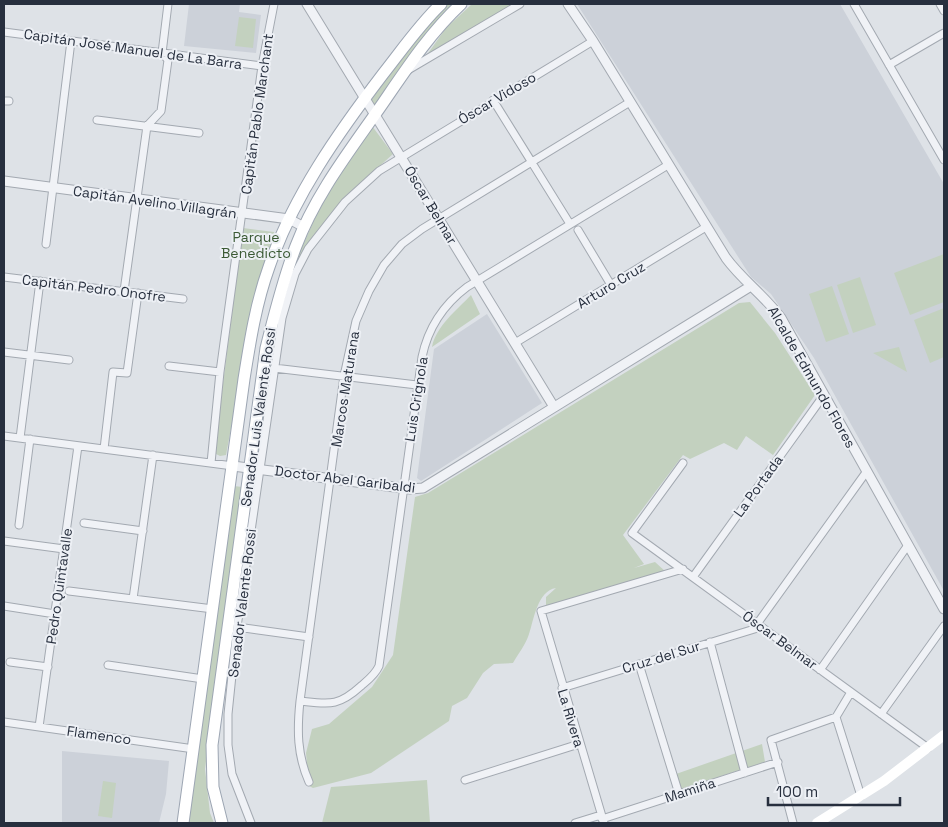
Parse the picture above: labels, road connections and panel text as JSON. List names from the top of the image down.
{
  "streets": {
    "main road": ["Senador Luis Valente Rossi"],
    "street": [
      "Capitán José Manuel de La Barra",
      "Óscar Vidoso",
      "Capitán Pablo Marchant",
      "Capitán Avelino Villagrán",
      "Óscar Belmar",
      "Arturo Cruz",
      "Capitán Pedro Onofre",
      "Alcalde Edmundo Flores",
      "Marcos Maturana",
      "Luis Crignola",
      "Doctor Abel Garibaldi",
      "La Portada",
      "Pedro Quintavalle",
      "Senador Valente Rossi",
      "Cruz del Sur",
      "La Rivera",
      "Flamenco",
      "Mamiña"
    ]
  },
  "crossings": [
    ["Capitán José Manuel de La Barra", "Capitán Pablo Marchant"],
    ["Óscar Vidoso", "Óscar Belmar"],
    ["Óscar Vidoso", "Alcalde Edmundo Flores"],
    ["Óscar Vidoso", "Senador Valente Rossi"],
    ["Capitán Pablo Marchant", "Capitán Avelino Villagrán"],
    ["Capitán Pablo Marchant", "Doctor Abel Garibaldi"],
    ["Capitán Avelino Villagrán", "Senador Luis Valente Rossi"],
    ["Óscar Belmar", "Arturo Cruz"],
    ["Óscar Belmar", "Marcos Maturana"],
    ["Óscar Belmar", "Luis Crignola"],
    ["Óscar Belmar", "Senador Luis Valente Rossi"],
    ["Óscar Belmar", "Doctor Abel Garibaldi"],
    ["Óscar Belmar", "La Portada"],
    ["Óscar Belmar", "Senador Valente Rossi"],
    ["Óscar Belmar", "Cruz del Sur"],
    ["Óscar Belmar", "La Rivera"],
    ["Arturo Cruz", "Alcalde Edmundo Flores"],
    ["Alcalde Edmundo Flores", "Marcos Maturana"],
    ["Alcalde Edmundo Flores", "Luis Crignola"],
    ["Alcalde Edmundo Flores", "Doctor Abel Garibaldi"],
    ["Alcalde Edmundo Flores", "La Portada"],
    ["Marcos Maturana", "Luis Crignola"],
    ["Marcos Maturana", "Doctor Abel Garibaldi"],
    ["Luis Crignola", "Doctor Abel Garibaldi"],
    ["Senador Luis Valente Rossi", "Doctor Abel Garibaldi"],
    ["Senador Luis Valente Rossi", "Senador Valente Rossi"],
    ["Senador Luis Valente Rossi", "Flamenco"],
    ["Doctor Abel Garibaldi", "Pedro Quintavalle"],
    ["Doctor Abel Garibaldi", "Senador Valente Rossi"],
    ["Pedro Quintavalle", "Flamenco"],
    ["Cruz del Sur", "La Rivera"],
    ["La Rivera", "Mamiña"]
  ],
  "parks": ["Parque Benedicto"],
  "scale_bar": "100 m"
}
